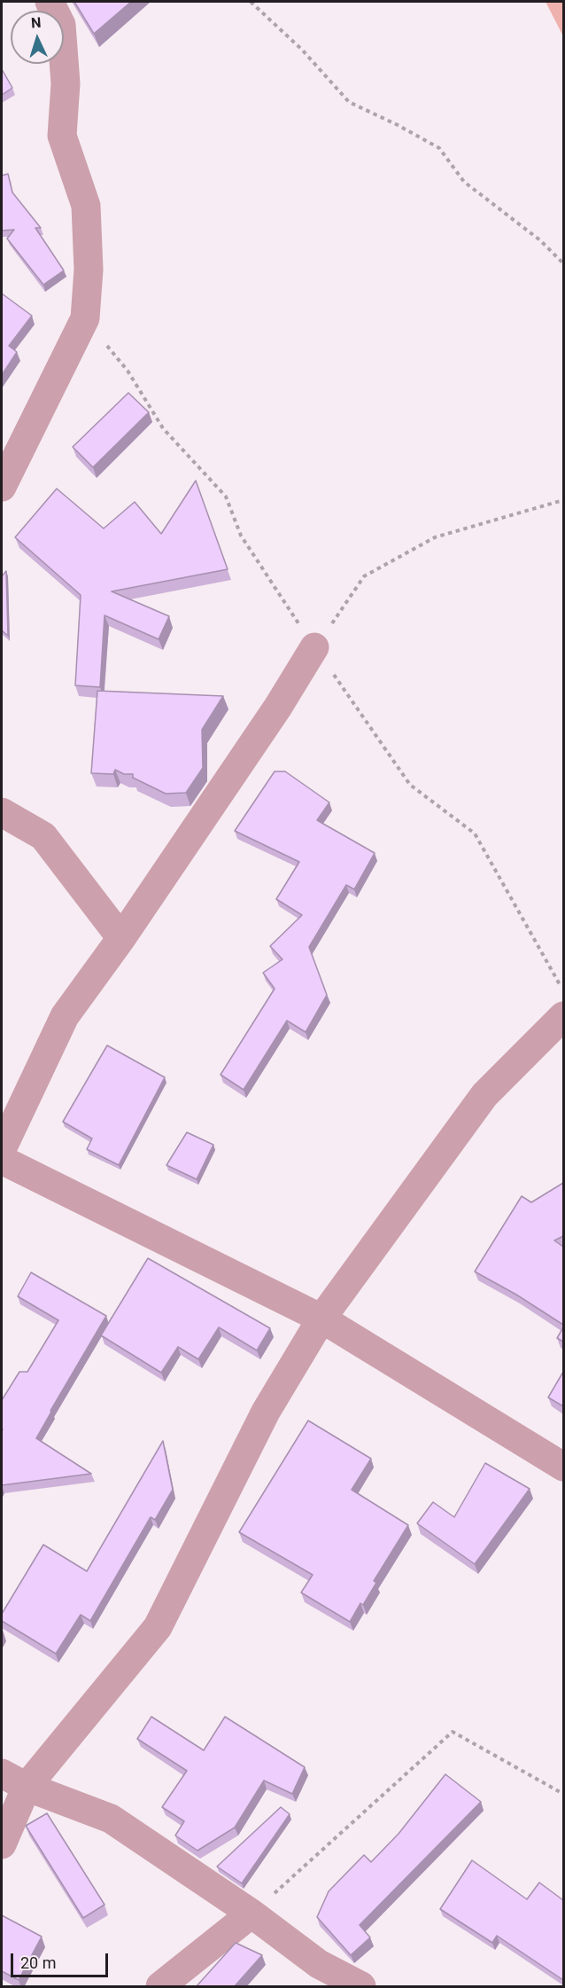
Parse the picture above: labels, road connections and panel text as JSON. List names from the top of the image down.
{
  "scale_bar": "20 m",
  "north": "top"
}
